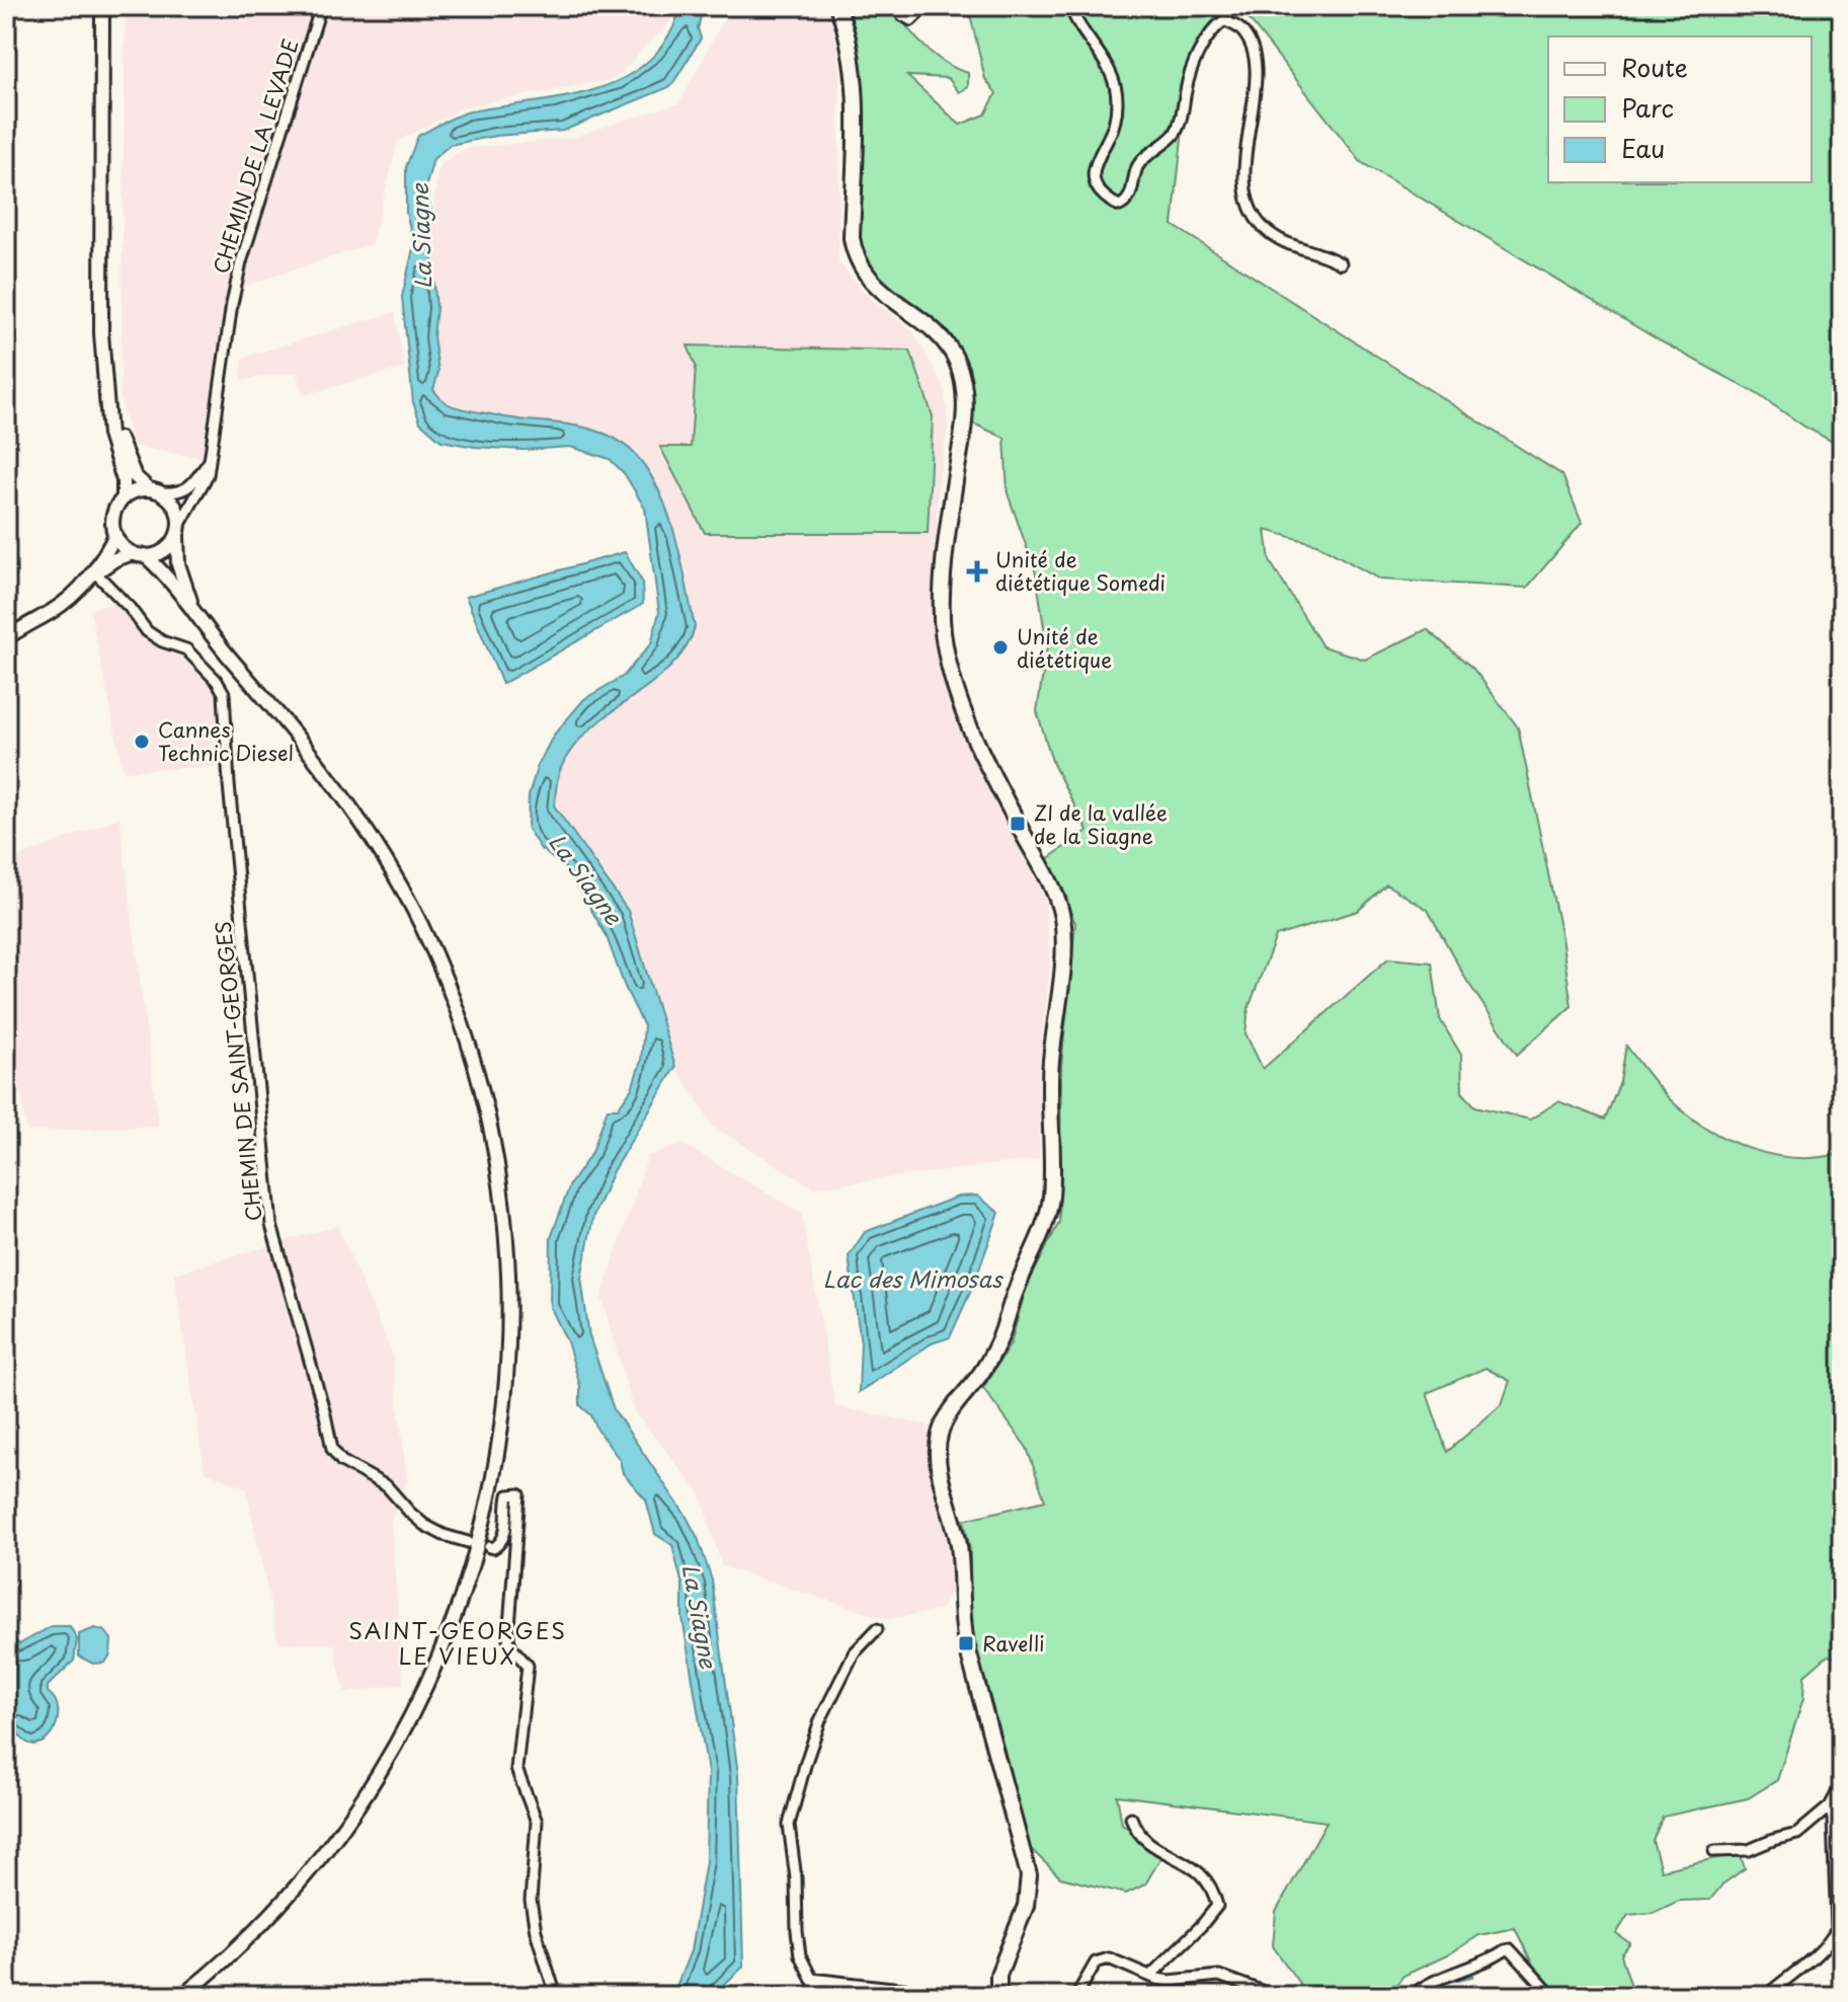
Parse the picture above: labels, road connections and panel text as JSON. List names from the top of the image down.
{
  "streets": {
    "street": ["CHEMIN DE LA LEVADE", "CHEMIN DE SAINT-GEORGES"]
  },
  "districts": ["SAINT-GEORGES LE VIEUX"],
  "water": ["La Siagne", "Lac des Mimosas"],
  "places": {
    "health": ["Unité de diététique Somedi"],
    "other": ["Unité de diététique", "Cannes Technic Diesel"],
    "transit": ["ZI de la vallée de la Siagne", "Ravelli"]
  },
  "legend": ["Route", "Parc", "Eau"]
}
